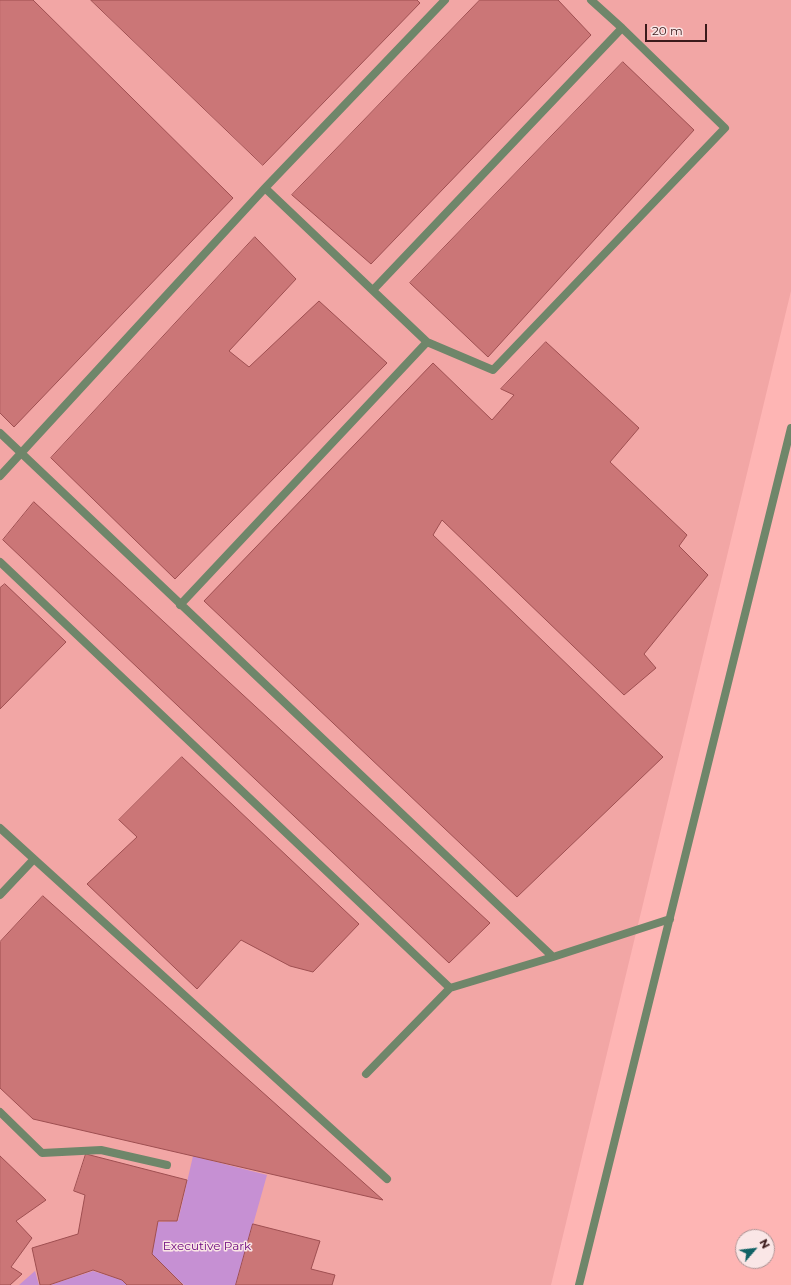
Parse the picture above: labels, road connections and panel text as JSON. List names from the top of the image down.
{
  "parks": ["Executive Park"],
  "scale_bar": "20 m",
  "north": "top right"
}
